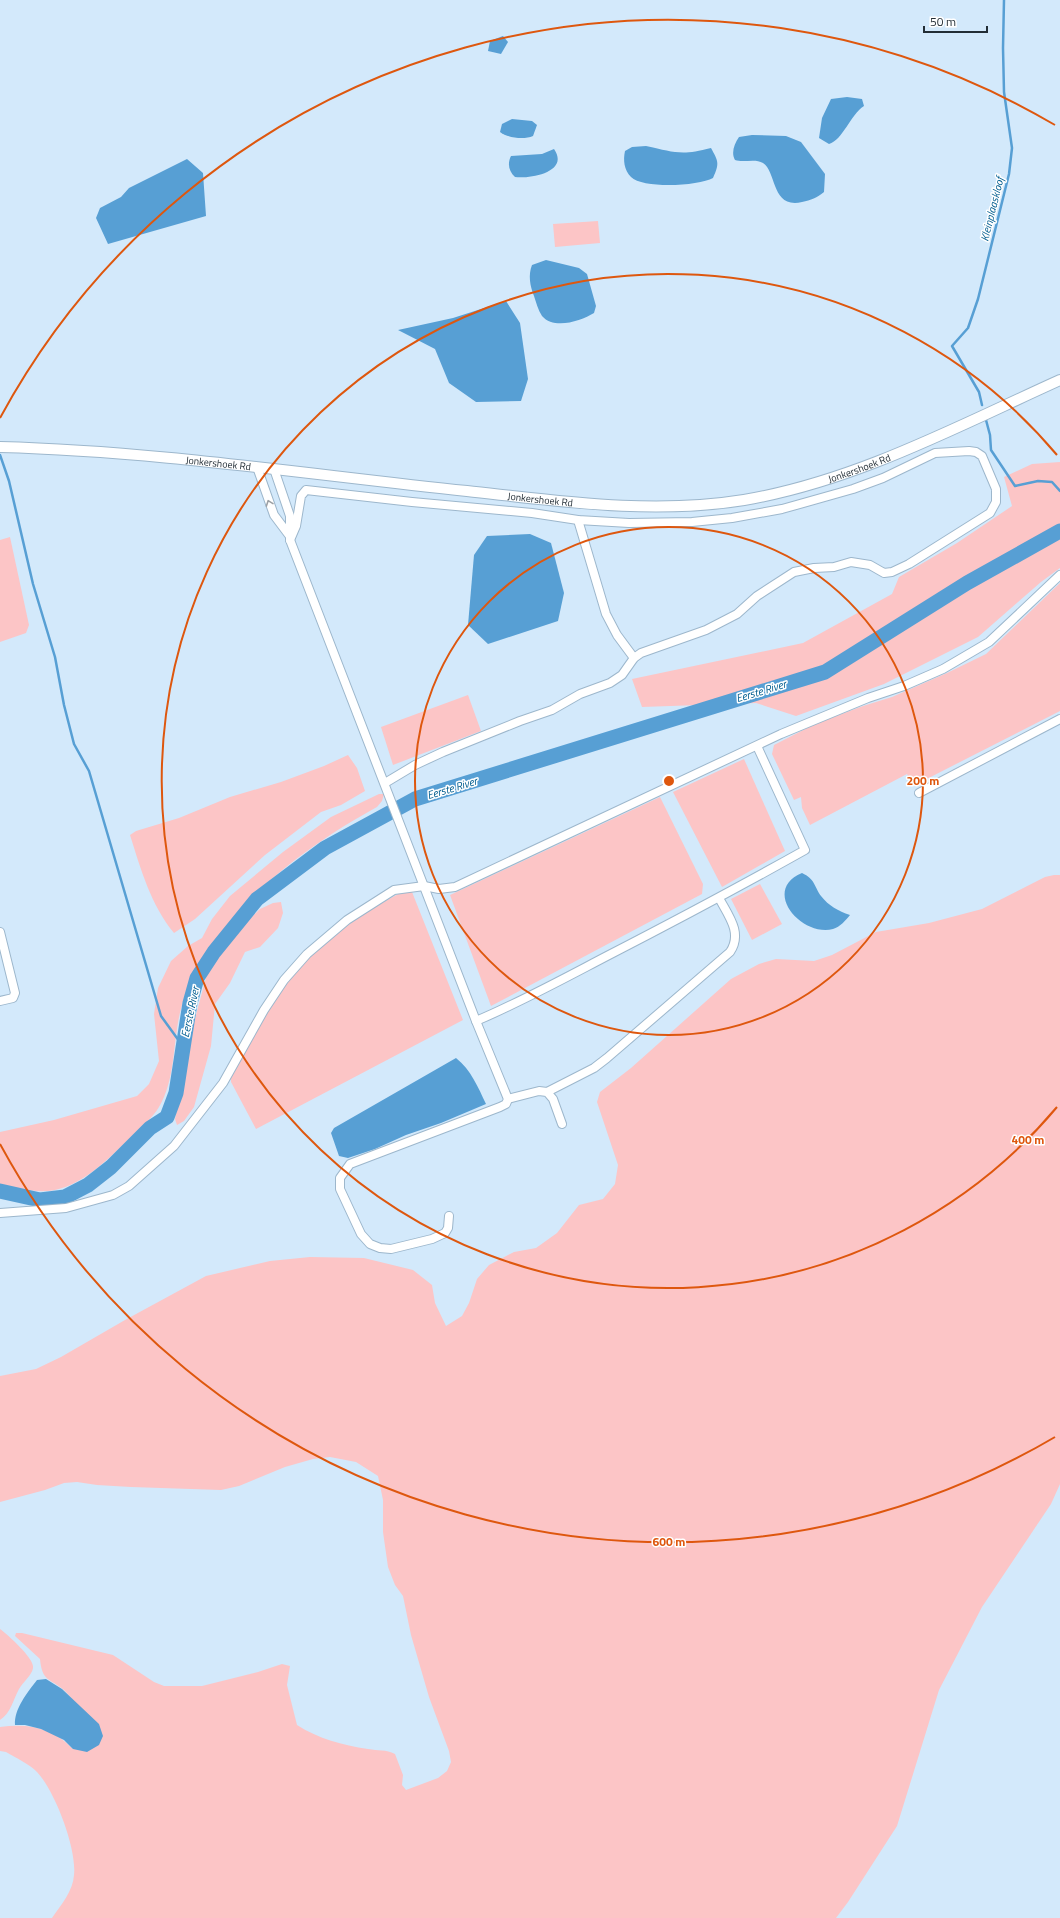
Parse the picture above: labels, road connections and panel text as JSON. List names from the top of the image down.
{
  "streets": {
    "street": ["Jonkershoek Rd"]
  },
  "water": ["Kleinplaaskloof", "Eerste River"],
  "scale_bar": "50 m",
  "rings": ["200 m", "400 m", "600 m"]
}
